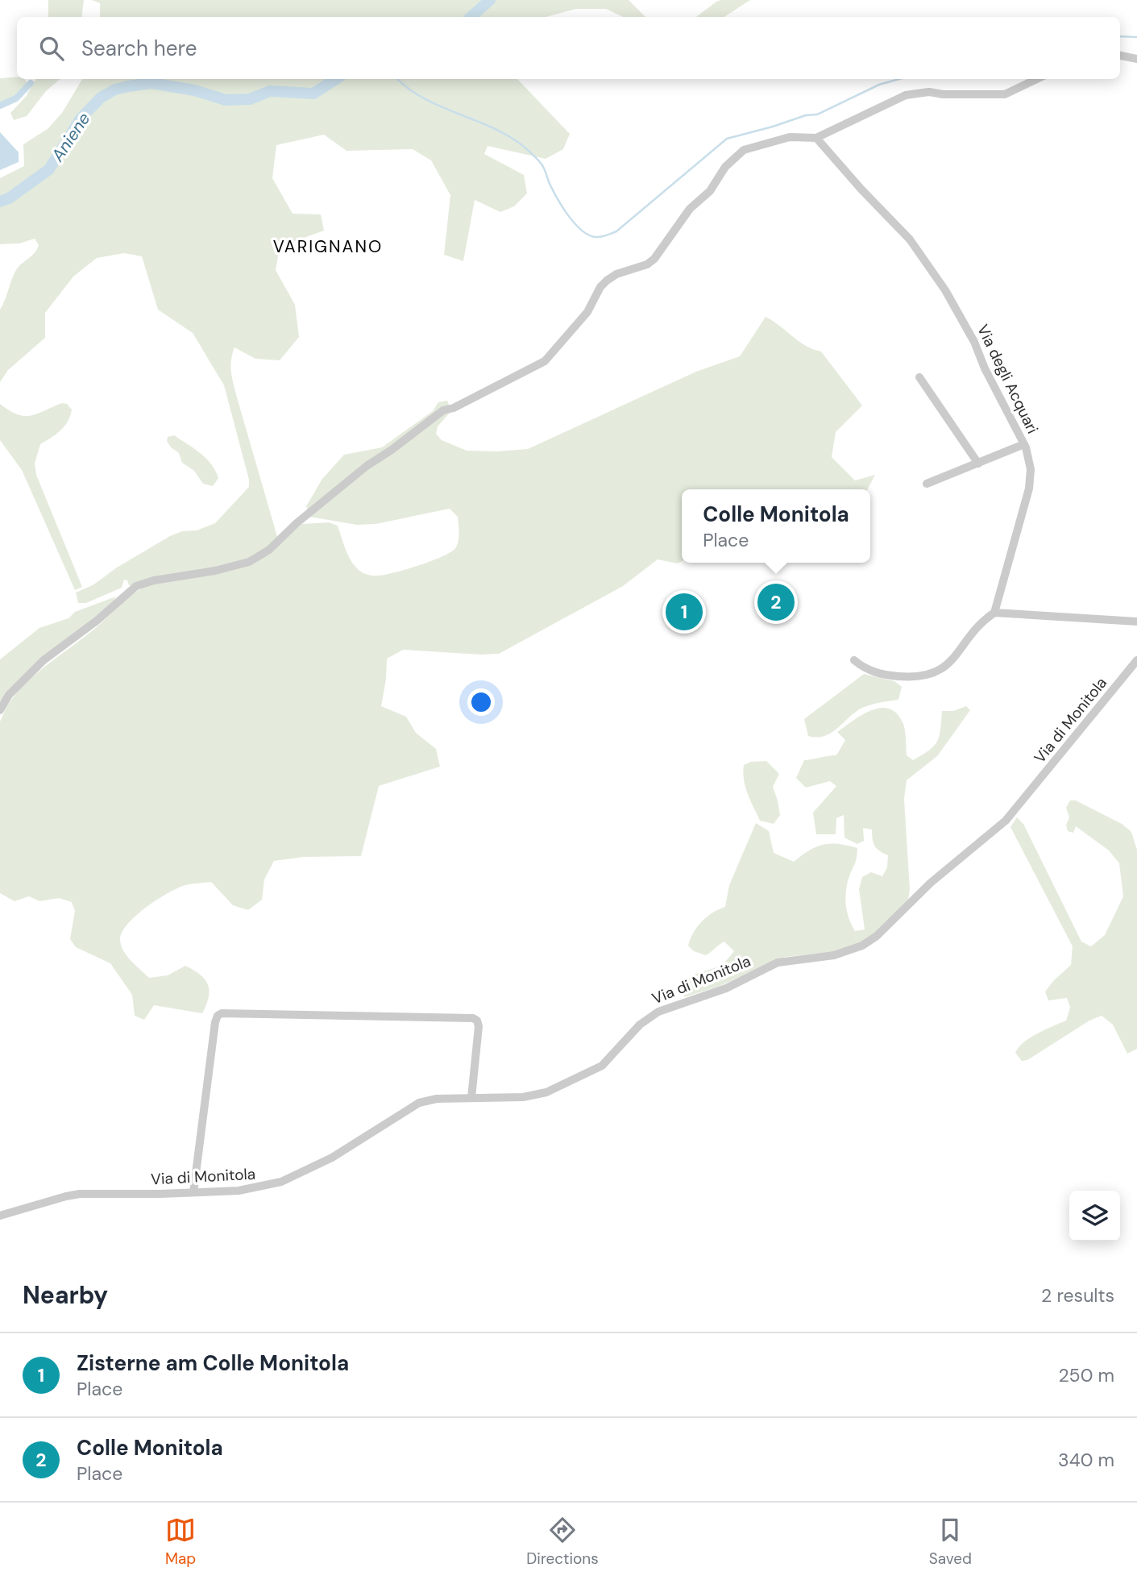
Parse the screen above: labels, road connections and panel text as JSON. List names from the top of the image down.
{
  "streets": {
    "street": ["Via degli Acquari", "Via di Monitola"]
  },
  "districts": ["VARIGNANO"],
  "water": ["Aniene"],
  "page": {
    "search": "Search here",
    "popup": ["Colle Monitola", "Place"],
    "pins": ["2", "1"],
    "heading": ["Nearby", "2 results"],
    "list": [
      {
        "mark": "1",
        "name": "Zisterne am Colle Monitola",
        "note": "Place",
        "value": "250 m"
      },
      {
        "mark": "2",
        "name": "Colle Monitola",
        "note": "Place",
        "value": "340 m"
      }
    ],
    "nav": ["Map", "Directions", "Saved"]
  }
}
